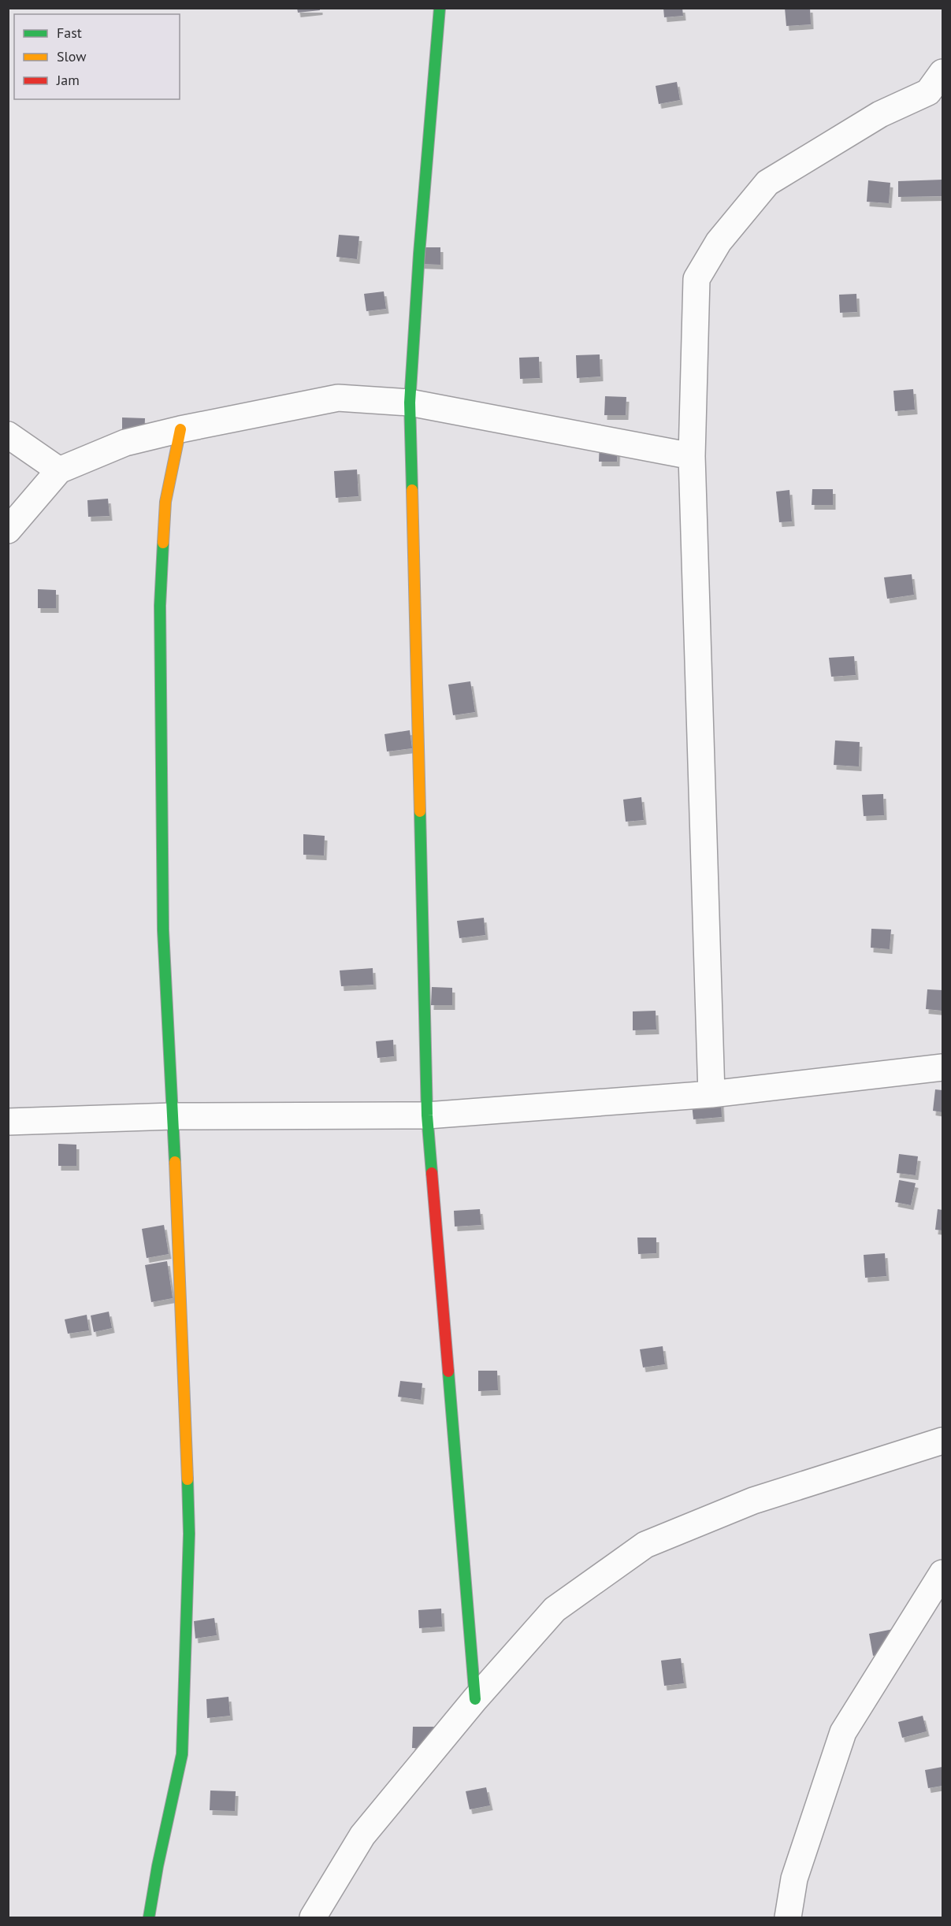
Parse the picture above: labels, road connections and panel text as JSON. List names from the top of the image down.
{
  "legend": ["Fast", "Slow", "Jam"]
}
